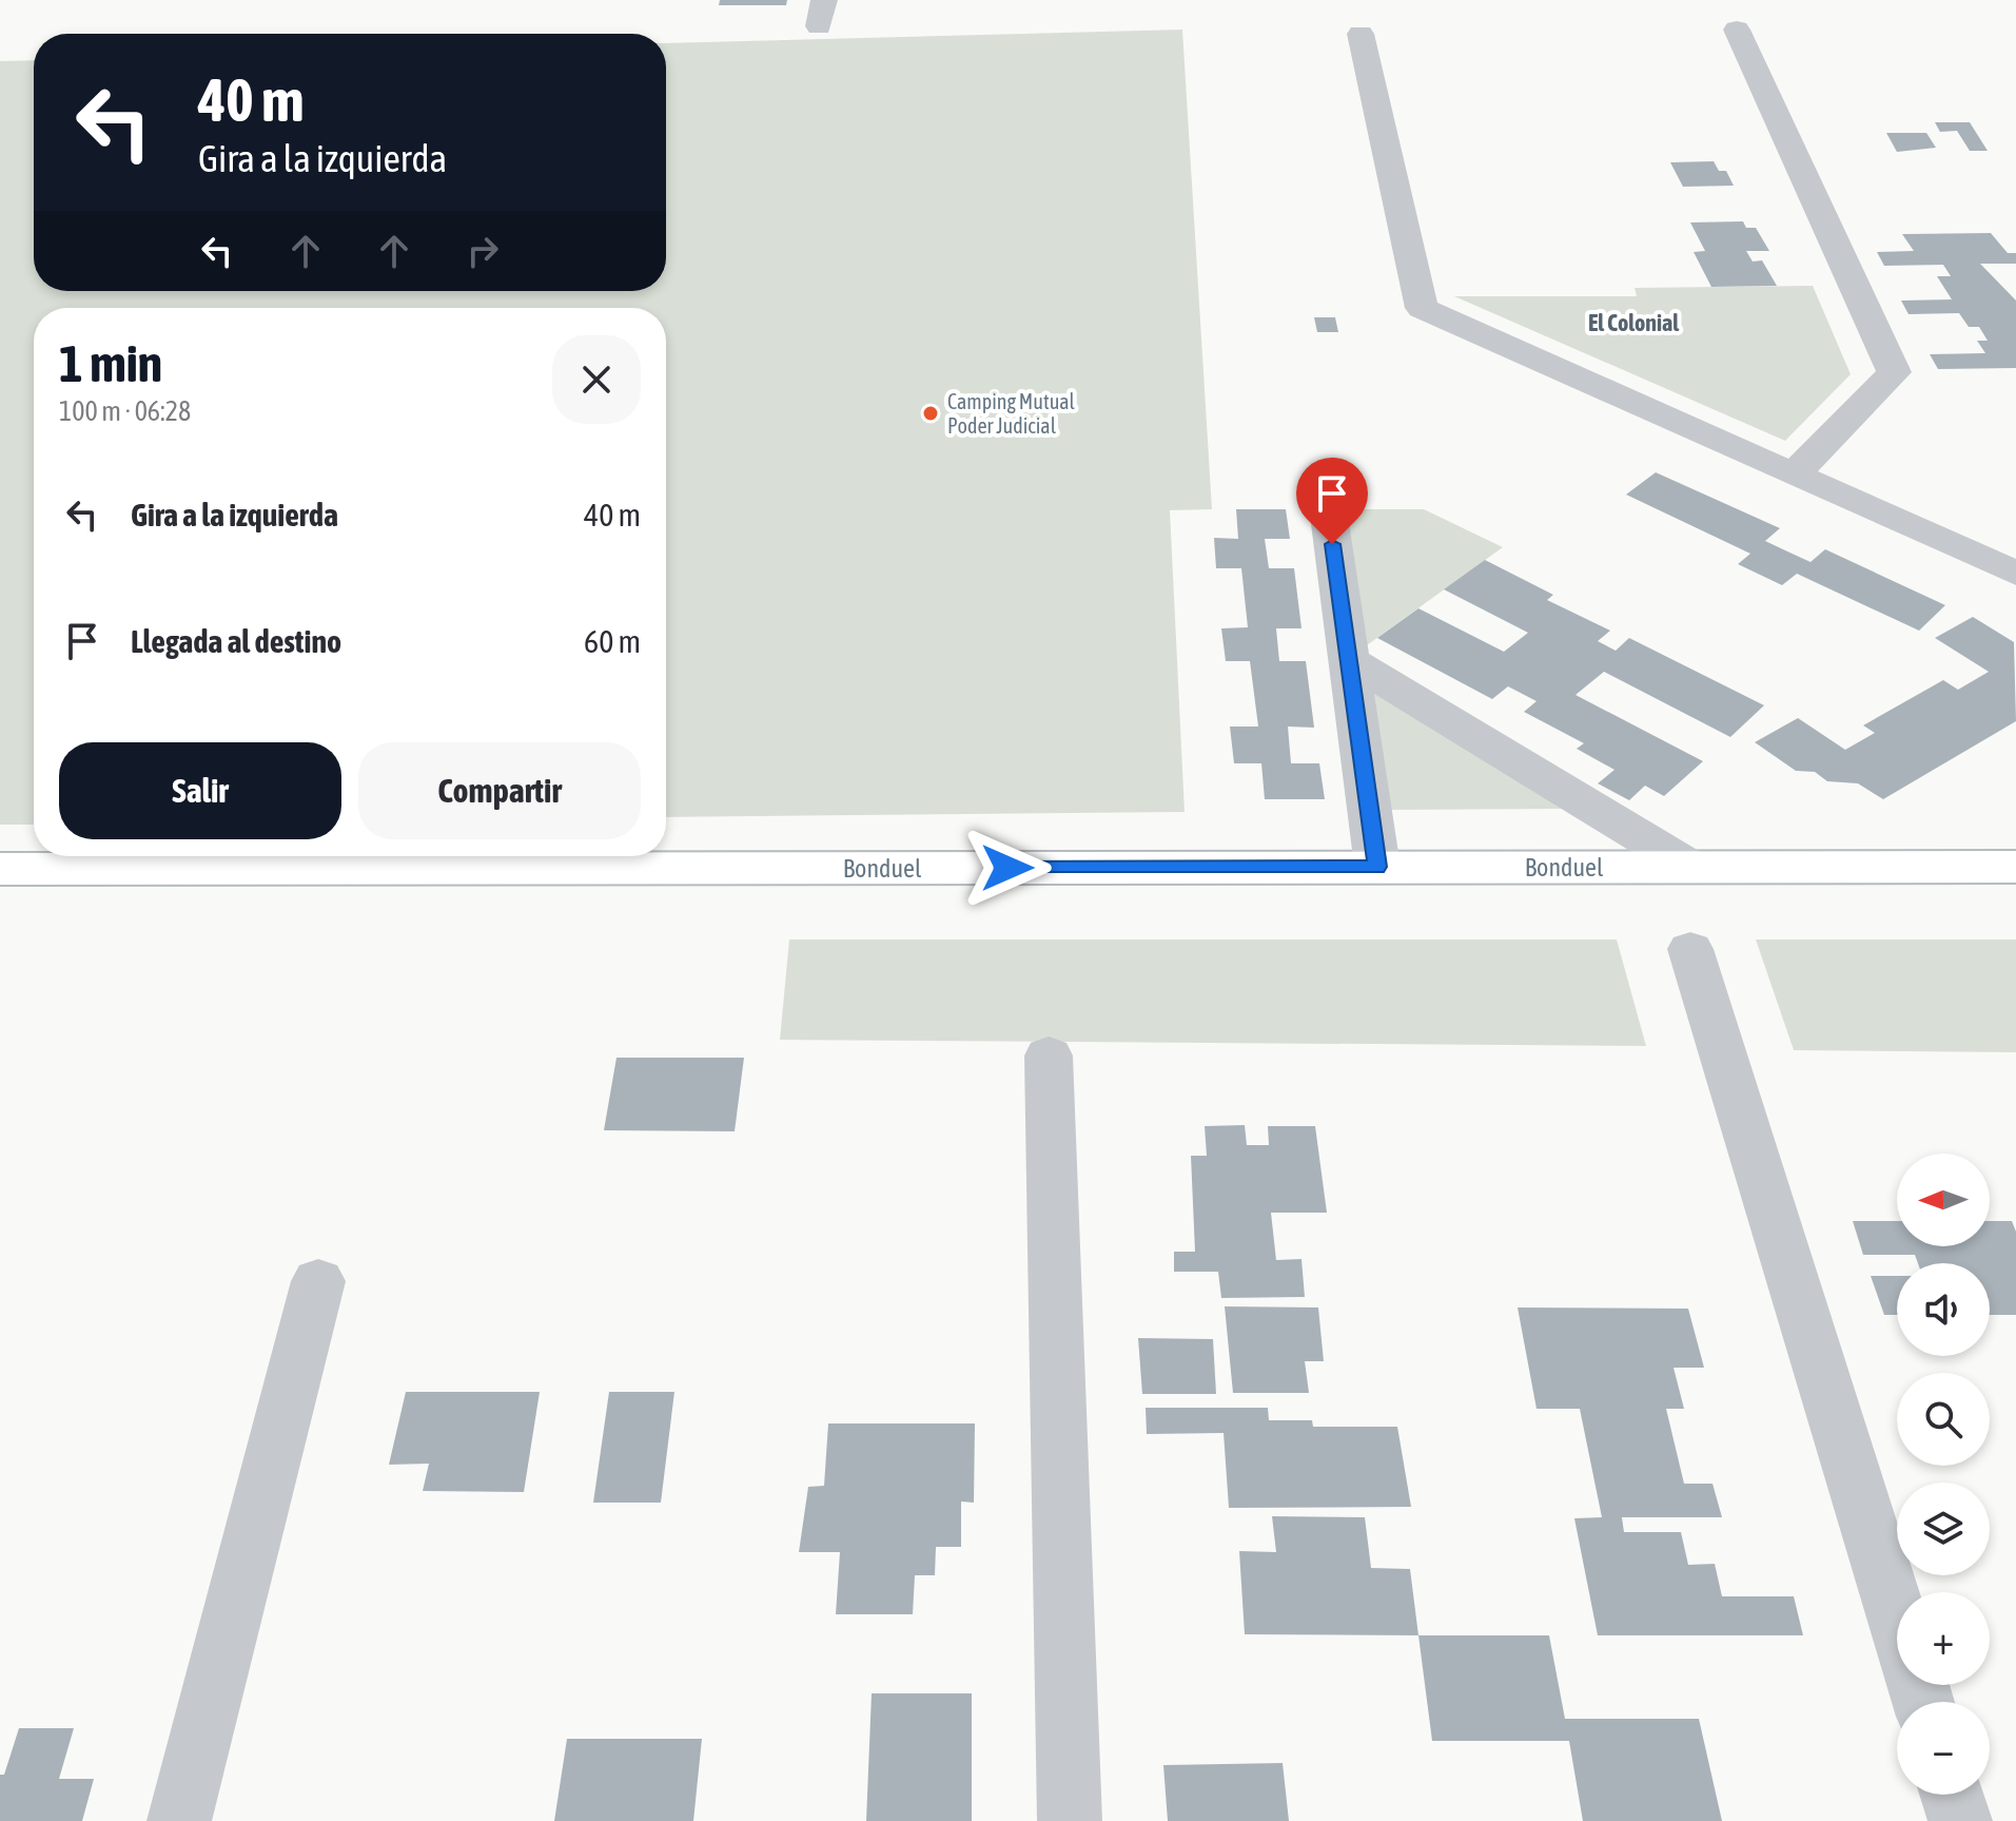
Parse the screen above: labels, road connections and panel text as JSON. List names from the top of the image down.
{
  "streets": {
    "main road": ["Bonduel"]
  },
  "districts": ["El Colonial"],
  "places": ["Camping Mutual Poder Judicial"],
  "north": "left",
  "page": {
    "turn": ["40 m", "Gira a la izquierda"],
    "heading": ["1 min", "100 m · 06:28"],
    "list": [
      {
        "name": "Gira a la izquierda",
        "value": "40 m"
      },
      {
        "name": "Llegada al destino",
        "value": "60 m"
      }
    ],
    "buttons": ["Salir", "Compartir"],
    "map_buttons": ["+", "−"]
  }
}
